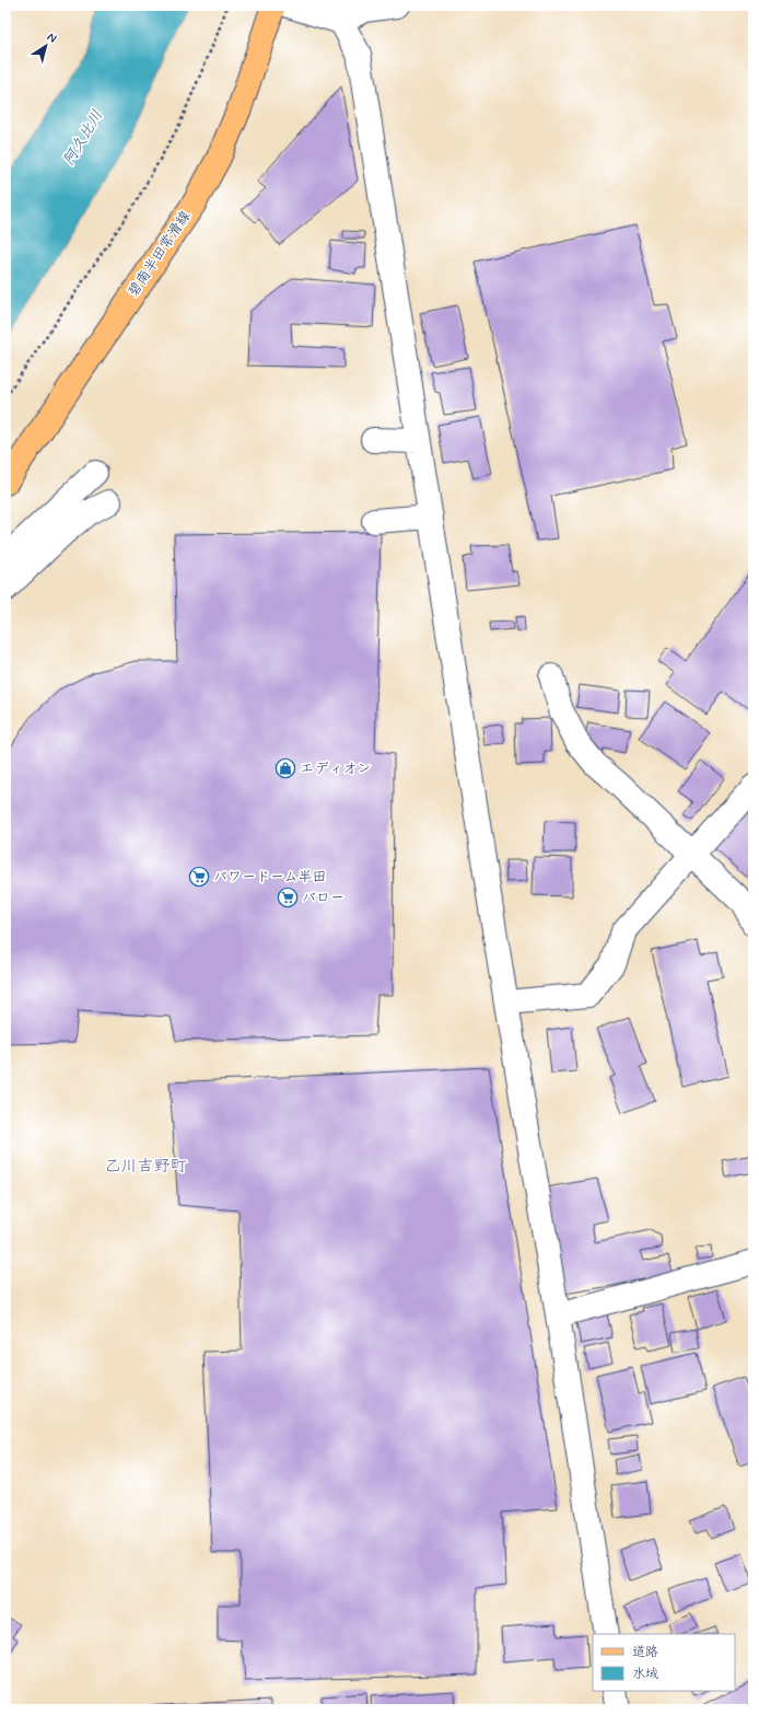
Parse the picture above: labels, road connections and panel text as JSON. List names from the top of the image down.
{
  "streets": {
    "main road": ["碧南半田常滑線"]
  },
  "districts": ["乙川吉野町"],
  "water": ["阿久比川"],
  "places": {
    "shop": ["エディオン"],
    "supermarket": ["パワードーム半田", "バロー"]
  },
  "legend": ["道路", "水域"],
  "north": "top right"
}
